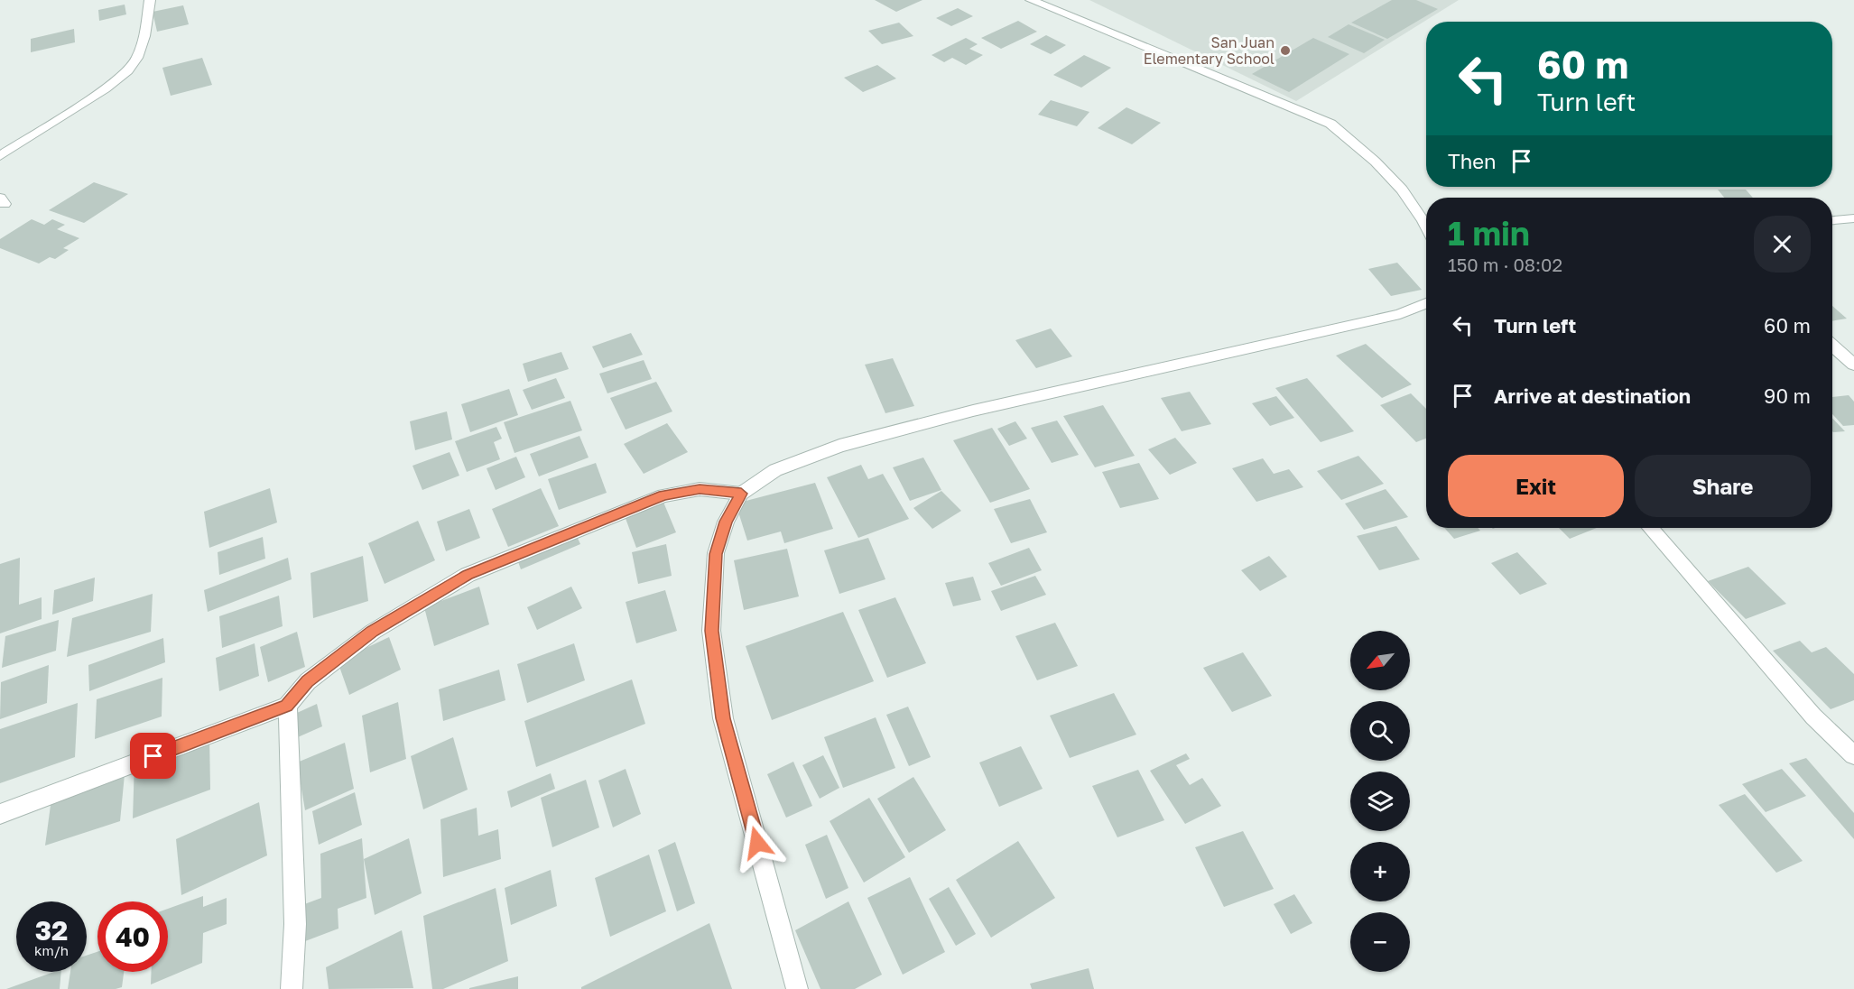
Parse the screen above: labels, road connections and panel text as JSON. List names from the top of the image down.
{
  "places": ["San Juan Elementary School"],
  "north": "bottom left",
  "page": {
    "turn": ["60 m", "Turn left"],
    "then": "Then",
    "heading": ["1 min", "150 m · 08:02"],
    "list": [
      {
        "name": "Turn left",
        "value": "60 m"
      },
      {
        "name": "Arrive at destination",
        "value": "90 m"
      }
    ],
    "buttons": ["Exit", "Share"],
    "map_buttons": ["+", "−"],
    "speed": "32 km/h",
    "limit": "40"
  }
}
